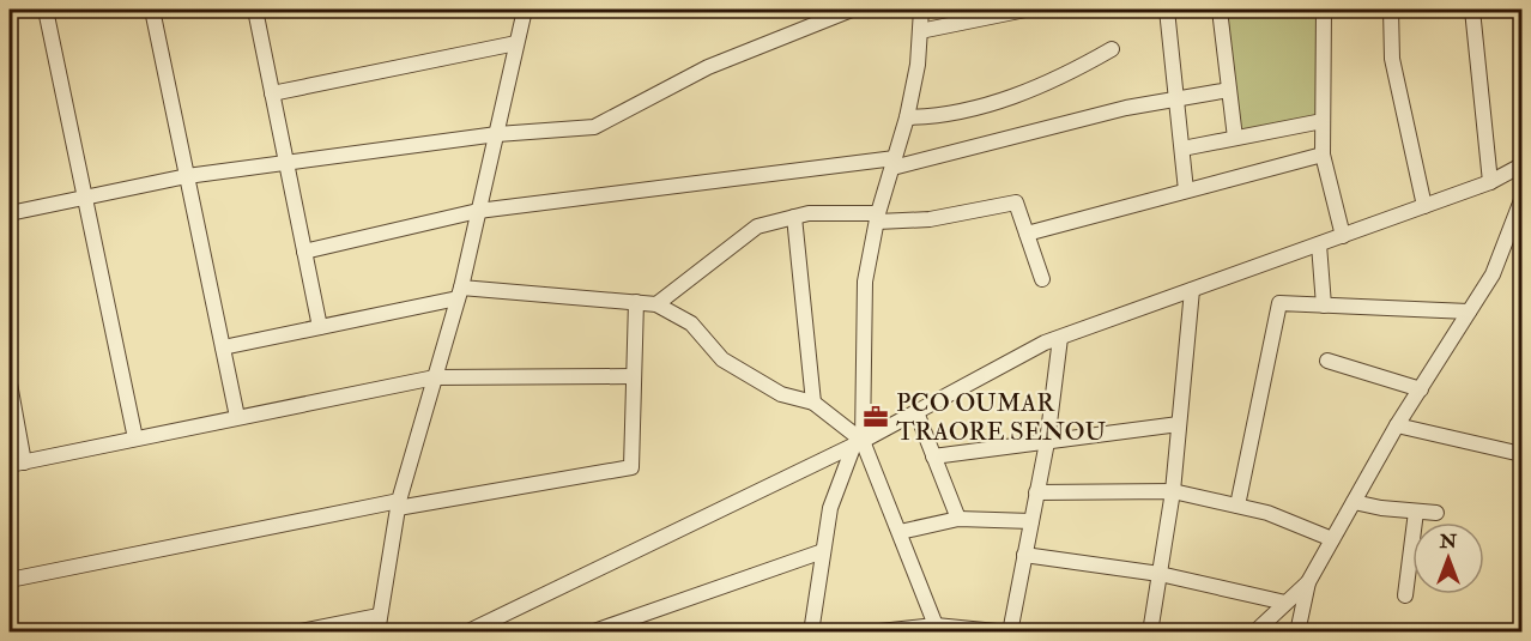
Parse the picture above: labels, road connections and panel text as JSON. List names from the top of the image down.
{
  "places": {
    "office": ["PCO OUMAR TRAORE SENOU"]
  },
  "north": "top"
}
